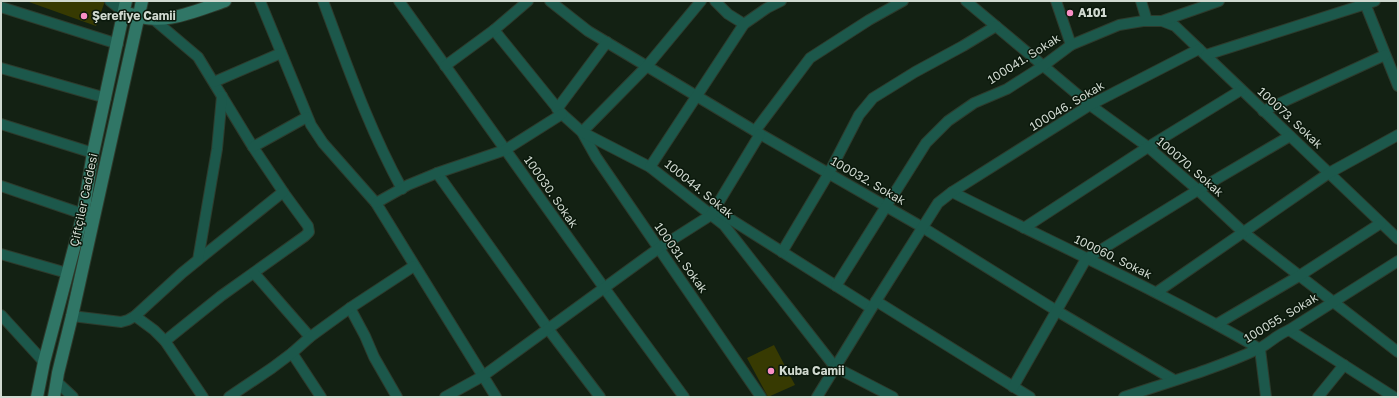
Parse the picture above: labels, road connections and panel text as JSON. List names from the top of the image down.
{
  "streets": {
    "street": [
      "100041. Sokak",
      "100046. Sokak",
      "100073. Sokak",
      "100070. Sokak",
      "100032. Sokak",
      "100044. Sokak",
      "100030. Sokak",
      "Çiftçiler Caddesi",
      "100060. Sokak",
      "100031. Sokak",
      "100055. Sokak"
    ]
  },
  "crossings": [
    ["100041. Sokak", "100073. Sokak"],
    ["100041. Sokak", "100070. Sokak"],
    ["100041. Sokak", "100032. Sokak"],
    ["100046. Sokak", "100073. Sokak"],
    ["100046. Sokak", "100070. Sokak"],
    ["100046. Sokak", "100032. Sokak"],
    ["100046. Sokak", "100044. Sokak"],
    ["100046. Sokak", "100060. Sokak"],
    ["100070. Sokak", "100055. Sokak"],
    ["100032. Sokak", "100055. Sokak"],
    ["100044. Sokak", "100031. Sokak"],
    ["100060. Sokak", "100055. Sokak"]
  ],
  "places": ["A101", "Şerefiye Camii", "Kuba Camii"]
}
